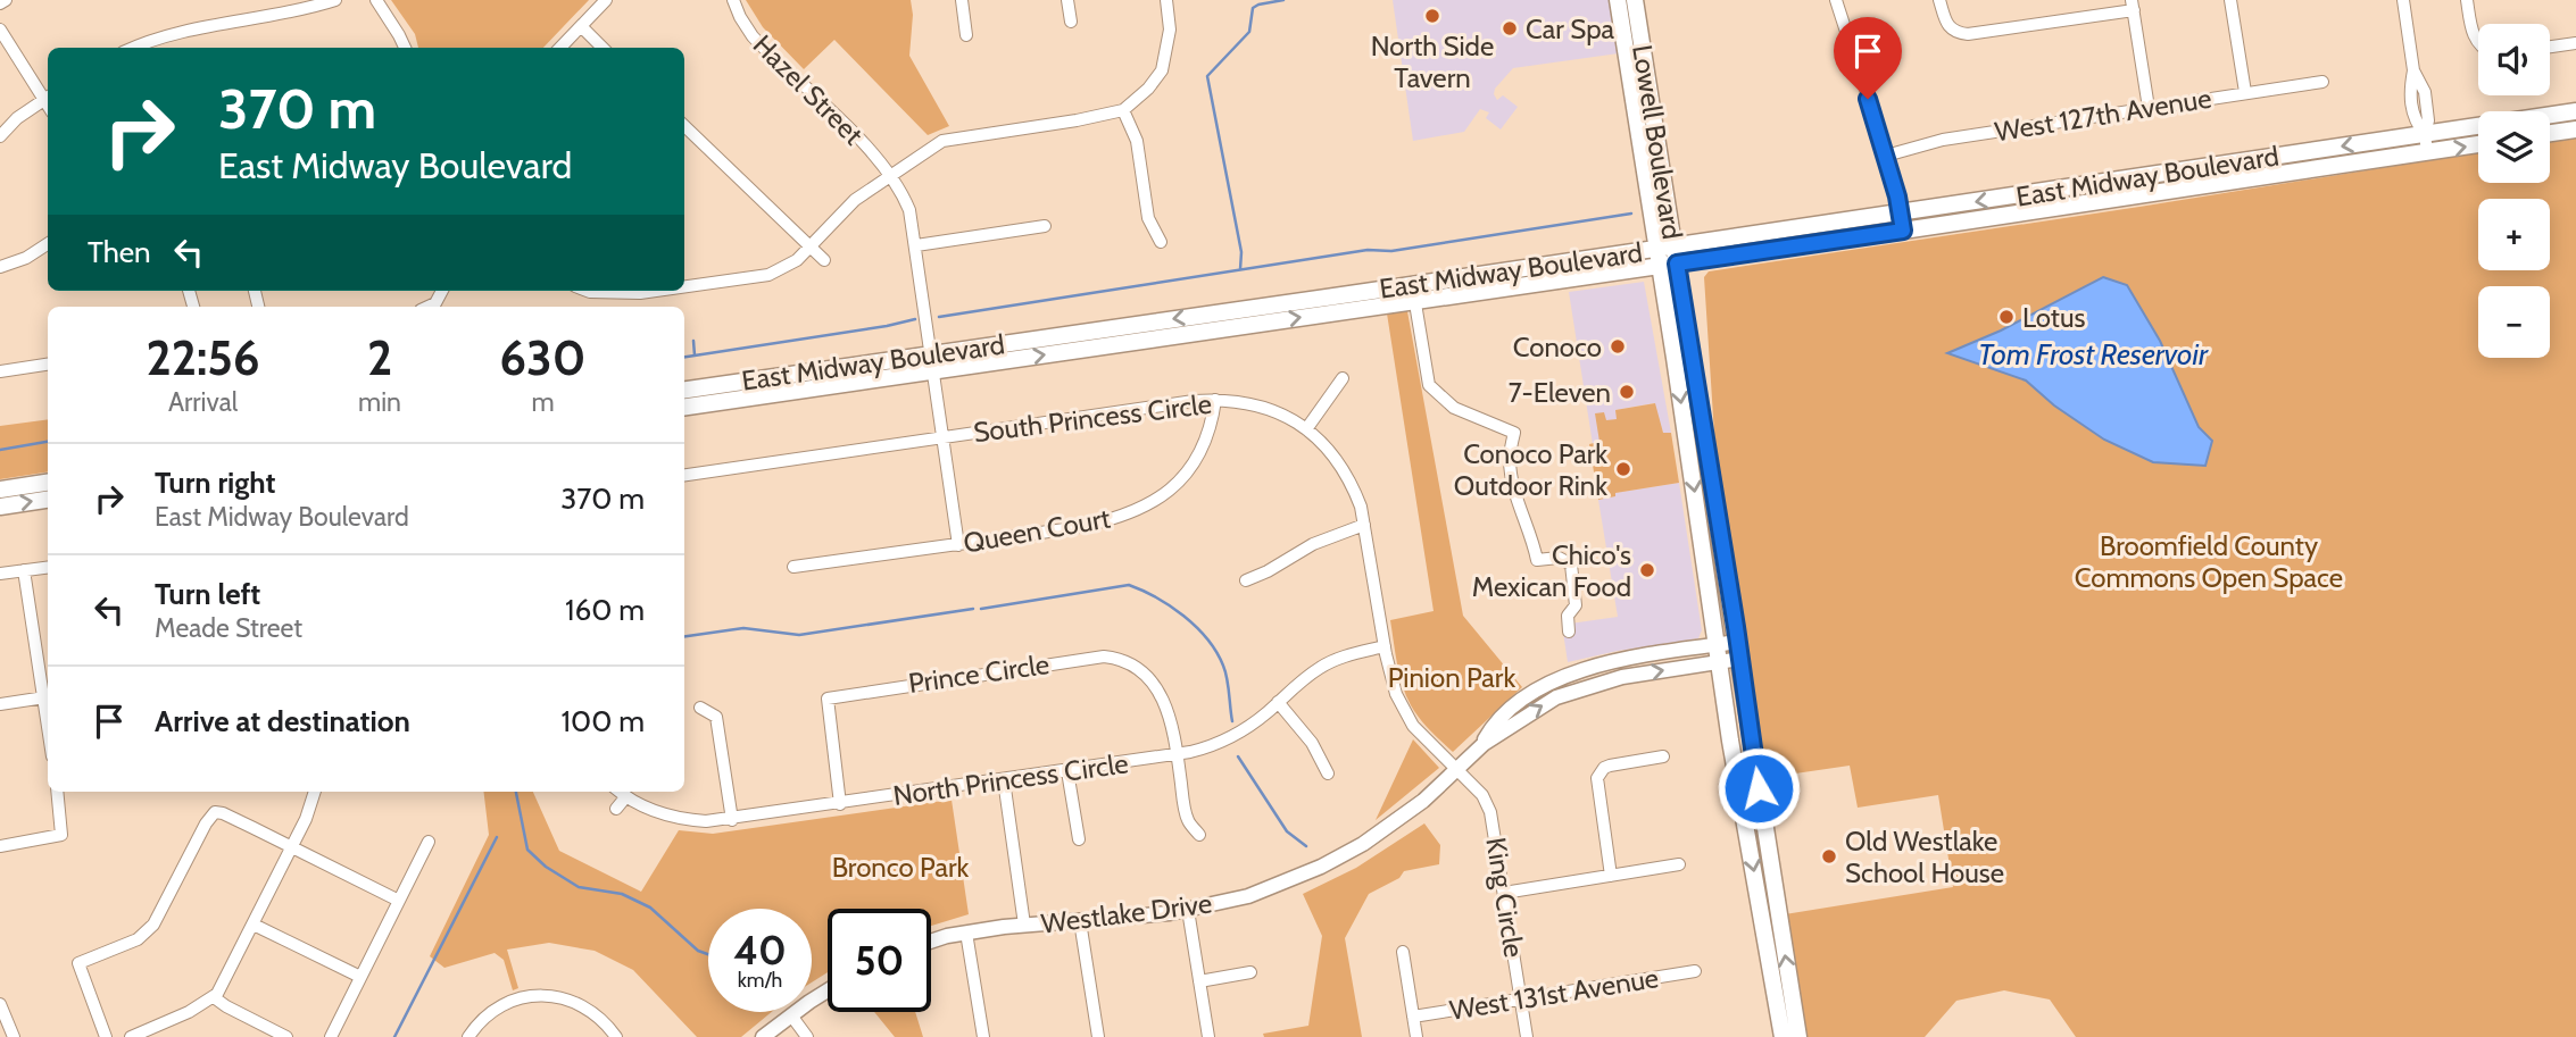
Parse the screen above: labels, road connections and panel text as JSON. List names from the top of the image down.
{
  "streets": {
    "main road": ["Lowell Boulevard", "East Midway Boulevard"],
    "street": [
      "Hazel Street",
      "West 127th Avenue",
      "South Princess Circle",
      "Queen Court",
      "Prince Circle",
      "North Princess Circle",
      "King Circle",
      "Westlake Drive",
      "West 131st Avenue"
    ]
  },
  "crossings": [
    ["Hazel Street", "East Midway Boulevard"],
    ["Hazel Street", "South Princess Circle"],
    ["Hazel Street", "Queen Court"],
    ["Lowell Boulevard", "East Midway Boulevard"],
    ["Lowell Boulevard", "Westlake Drive"],
    ["South Princess Circle", "Queen Court"],
    ["South Princess Circle", "North Princess Circle"],
    ["South Princess Circle", "King Circle"],
    ["South Princess Circle", "Westlake Drive"],
    ["Prince Circle", "North Princess Circle"],
    ["King Circle", "Westlake Drive"],
    ["King Circle", "West 131st Avenue"]
  ],
  "water": ["Tom Frost Reservoir"],
  "parks": ["Broomfield County Commons Open Space", "Pinion Park", "Bronco Park"],
  "places": [
    "North Side Tavern",
    "Car Spa",
    "Lotus",
    "Conoco",
    "7-Eleven",
    "Conoco Park Outdoor Rink",
    "Chico's Mexican Food",
    "Old Westlake School House"
  ],
  "page": {
    "map_buttons": ["+", "−"],
    "turn": ["370 m", "East Midway Boulevard"],
    "then": "Then",
    "eta": [
      "22:56",
      "Arrival",
      "2",
      "min",
      "630",
      "m"
    ],
    "list": [
      {
        "name": "Turn right",
        "note": "East Midway Boulevard",
        "value": "370 m"
      },
      {
        "name": "Turn left",
        "note": "Meade Street",
        "value": "160 m"
      },
      {
        "name": "Arrive at destination",
        "value": "100 m"
      }
    ],
    "speed": "40 km/h",
    "limit": "50"
  }
}
